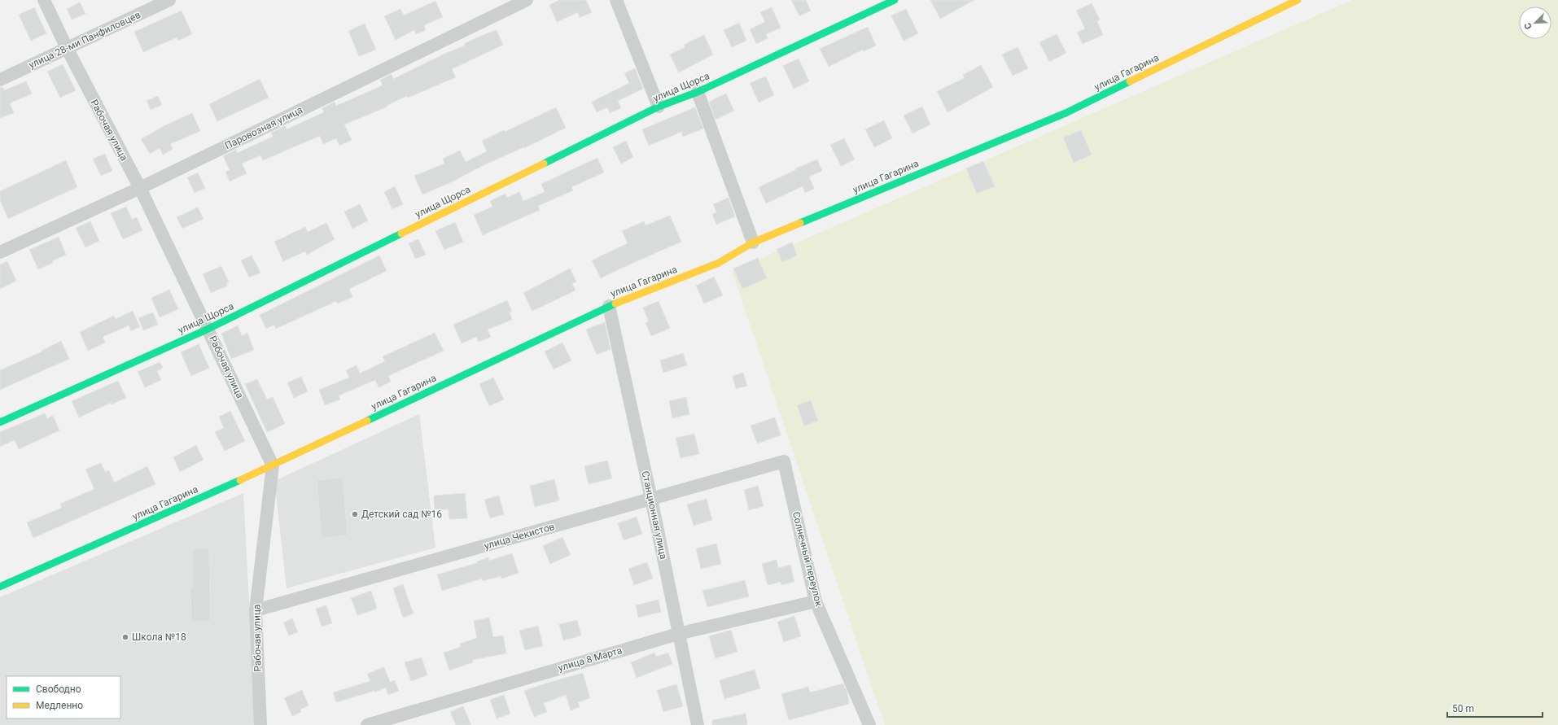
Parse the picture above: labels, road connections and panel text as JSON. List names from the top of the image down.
{
  "streets": {
    "street": [
      "улица 28-ми Панфиловцев",
      "улица Гагарина",
      "улица Щорса",
      "Паровозная улица",
      "Рабочая улица",
      "Станционная улица",
      "улица Чекистов",
      "Солнечный переулок",
      "улица 8 Марта"
    ]
  },
  "crossings": [
    ["улица 28-ми Панфиловцев", "Рабочая улица"],
    ["улица Гагарина", "Рабочая улица"],
    ["улица Гагарина", "Станционная улица"],
    ["улица Щорса", "Рабочая улица"],
    ["Паровозная улица", "Рабочая улица"],
    ["Рабочая улица", "улица Чекистов"],
    ["Станционная улица", "улица Чекистов"],
    ["Станционная улица", "улица 8 Марта"],
    ["улица Чекистов", "Солнечный переулок"],
    ["Солнечный переулок", "улица 8 Марта"]
  ],
  "places": ["Детский сад №16", "Школа №18"],
  "legend": ["Свободно", "Медленно"],
  "scale_bar": "50 m",
  "north": "bottom left"
}
